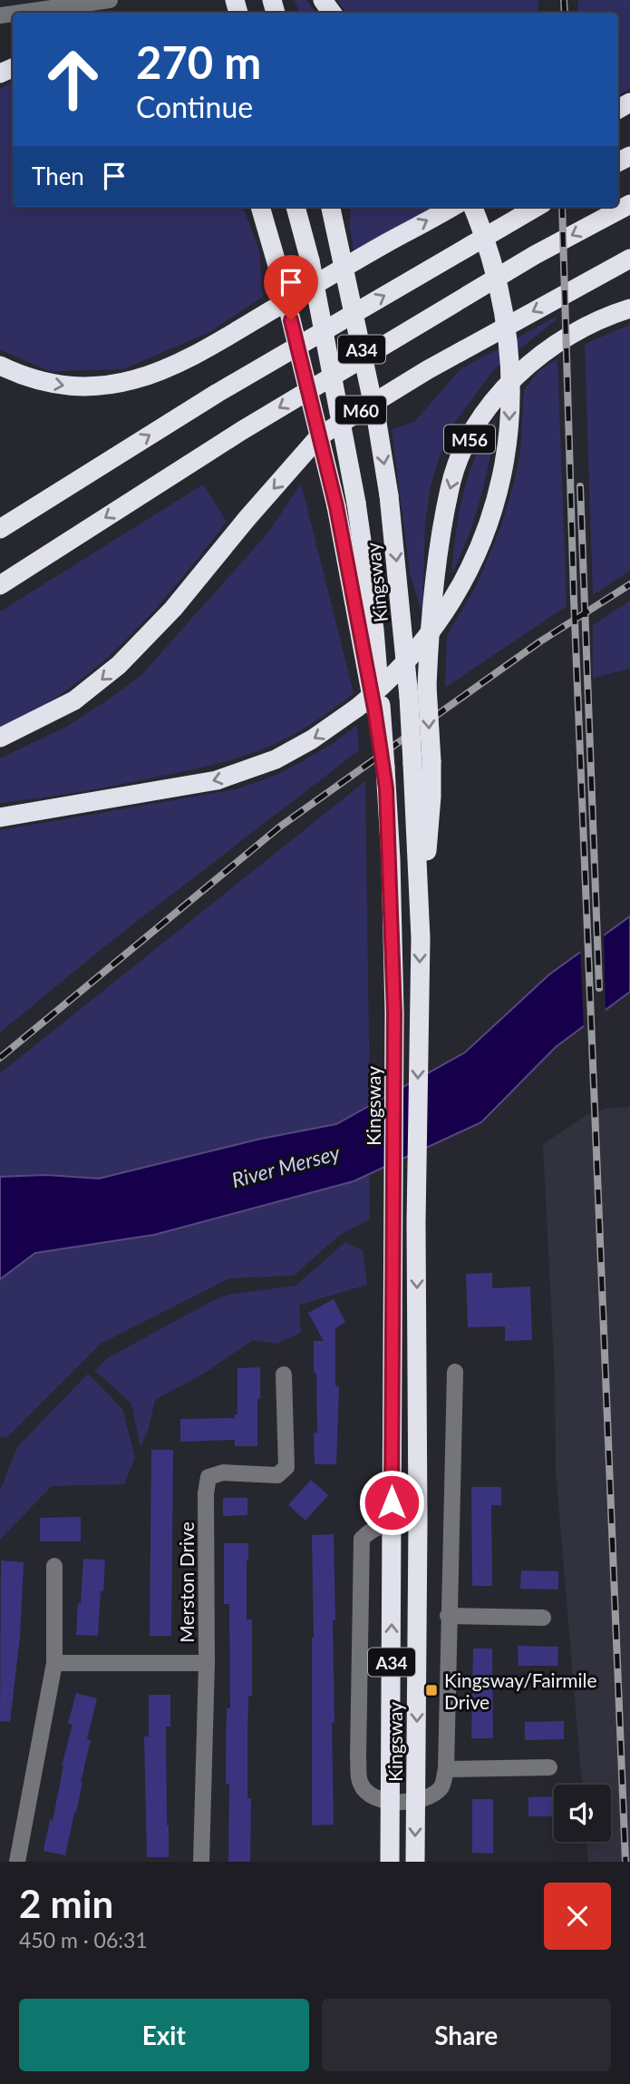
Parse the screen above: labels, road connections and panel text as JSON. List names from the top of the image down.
{
  "streets": {
    "highway": [
      "A34",
      "M60",
      "M56",
      "Kingsway"
    ],
    "street": ["Merston Drive"]
  },
  "crossings": [
    ["M56", "Kingsway"]
  ],
  "water": ["River Mersey"],
  "places": {
    "transit": ["Kingsway/Fairmile Drive"]
  },
  "page": {
    "turn": ["270 m", "Continue"],
    "then": "Then",
    "heading": ["2 min", "450 m · 06:31"],
    "buttons": ["Exit", "Share"]
  }
}
